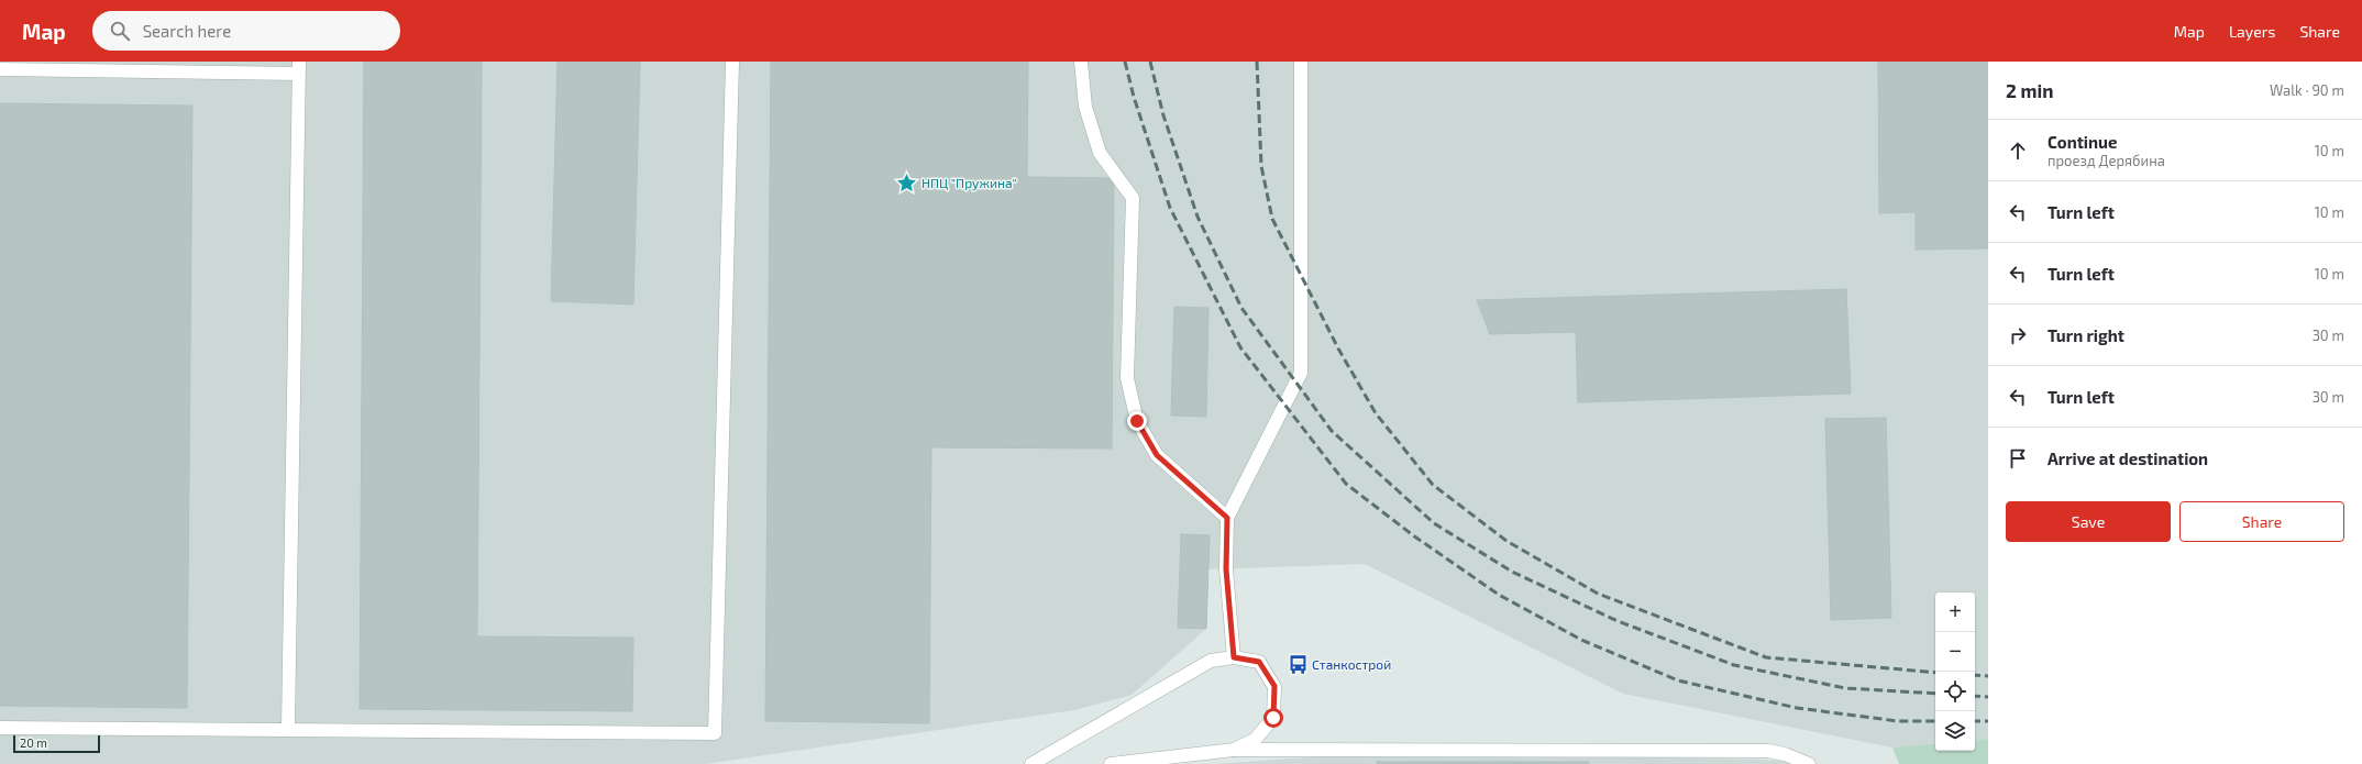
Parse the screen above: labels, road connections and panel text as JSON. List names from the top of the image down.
{
  "places": {
    "place": ["НПЦ \"Пружина\""],
    "bus stop": ["Станкострой"]
  },
  "scale_bar": "20 m",
  "page": {
    "header": "Map",
    "search": "Search here",
    "nav": ["Map", "Layers", "Share"],
    "heading": ["2 min", "Walk · 90 m"],
    "list": [
      ["Continue", "проезд Дерябина", "10 m"],
      ["Turn left", "10 m"],
      ["Turn left", "10 m"],
      ["Turn right", "30 m"],
      ["Turn left", "30 m"],
      "Arrive at destination"
    ],
    "buttons": ["Save", "Share"],
    "map_buttons": ["+", "−"],
    "scale": "20 m"
  }
}
